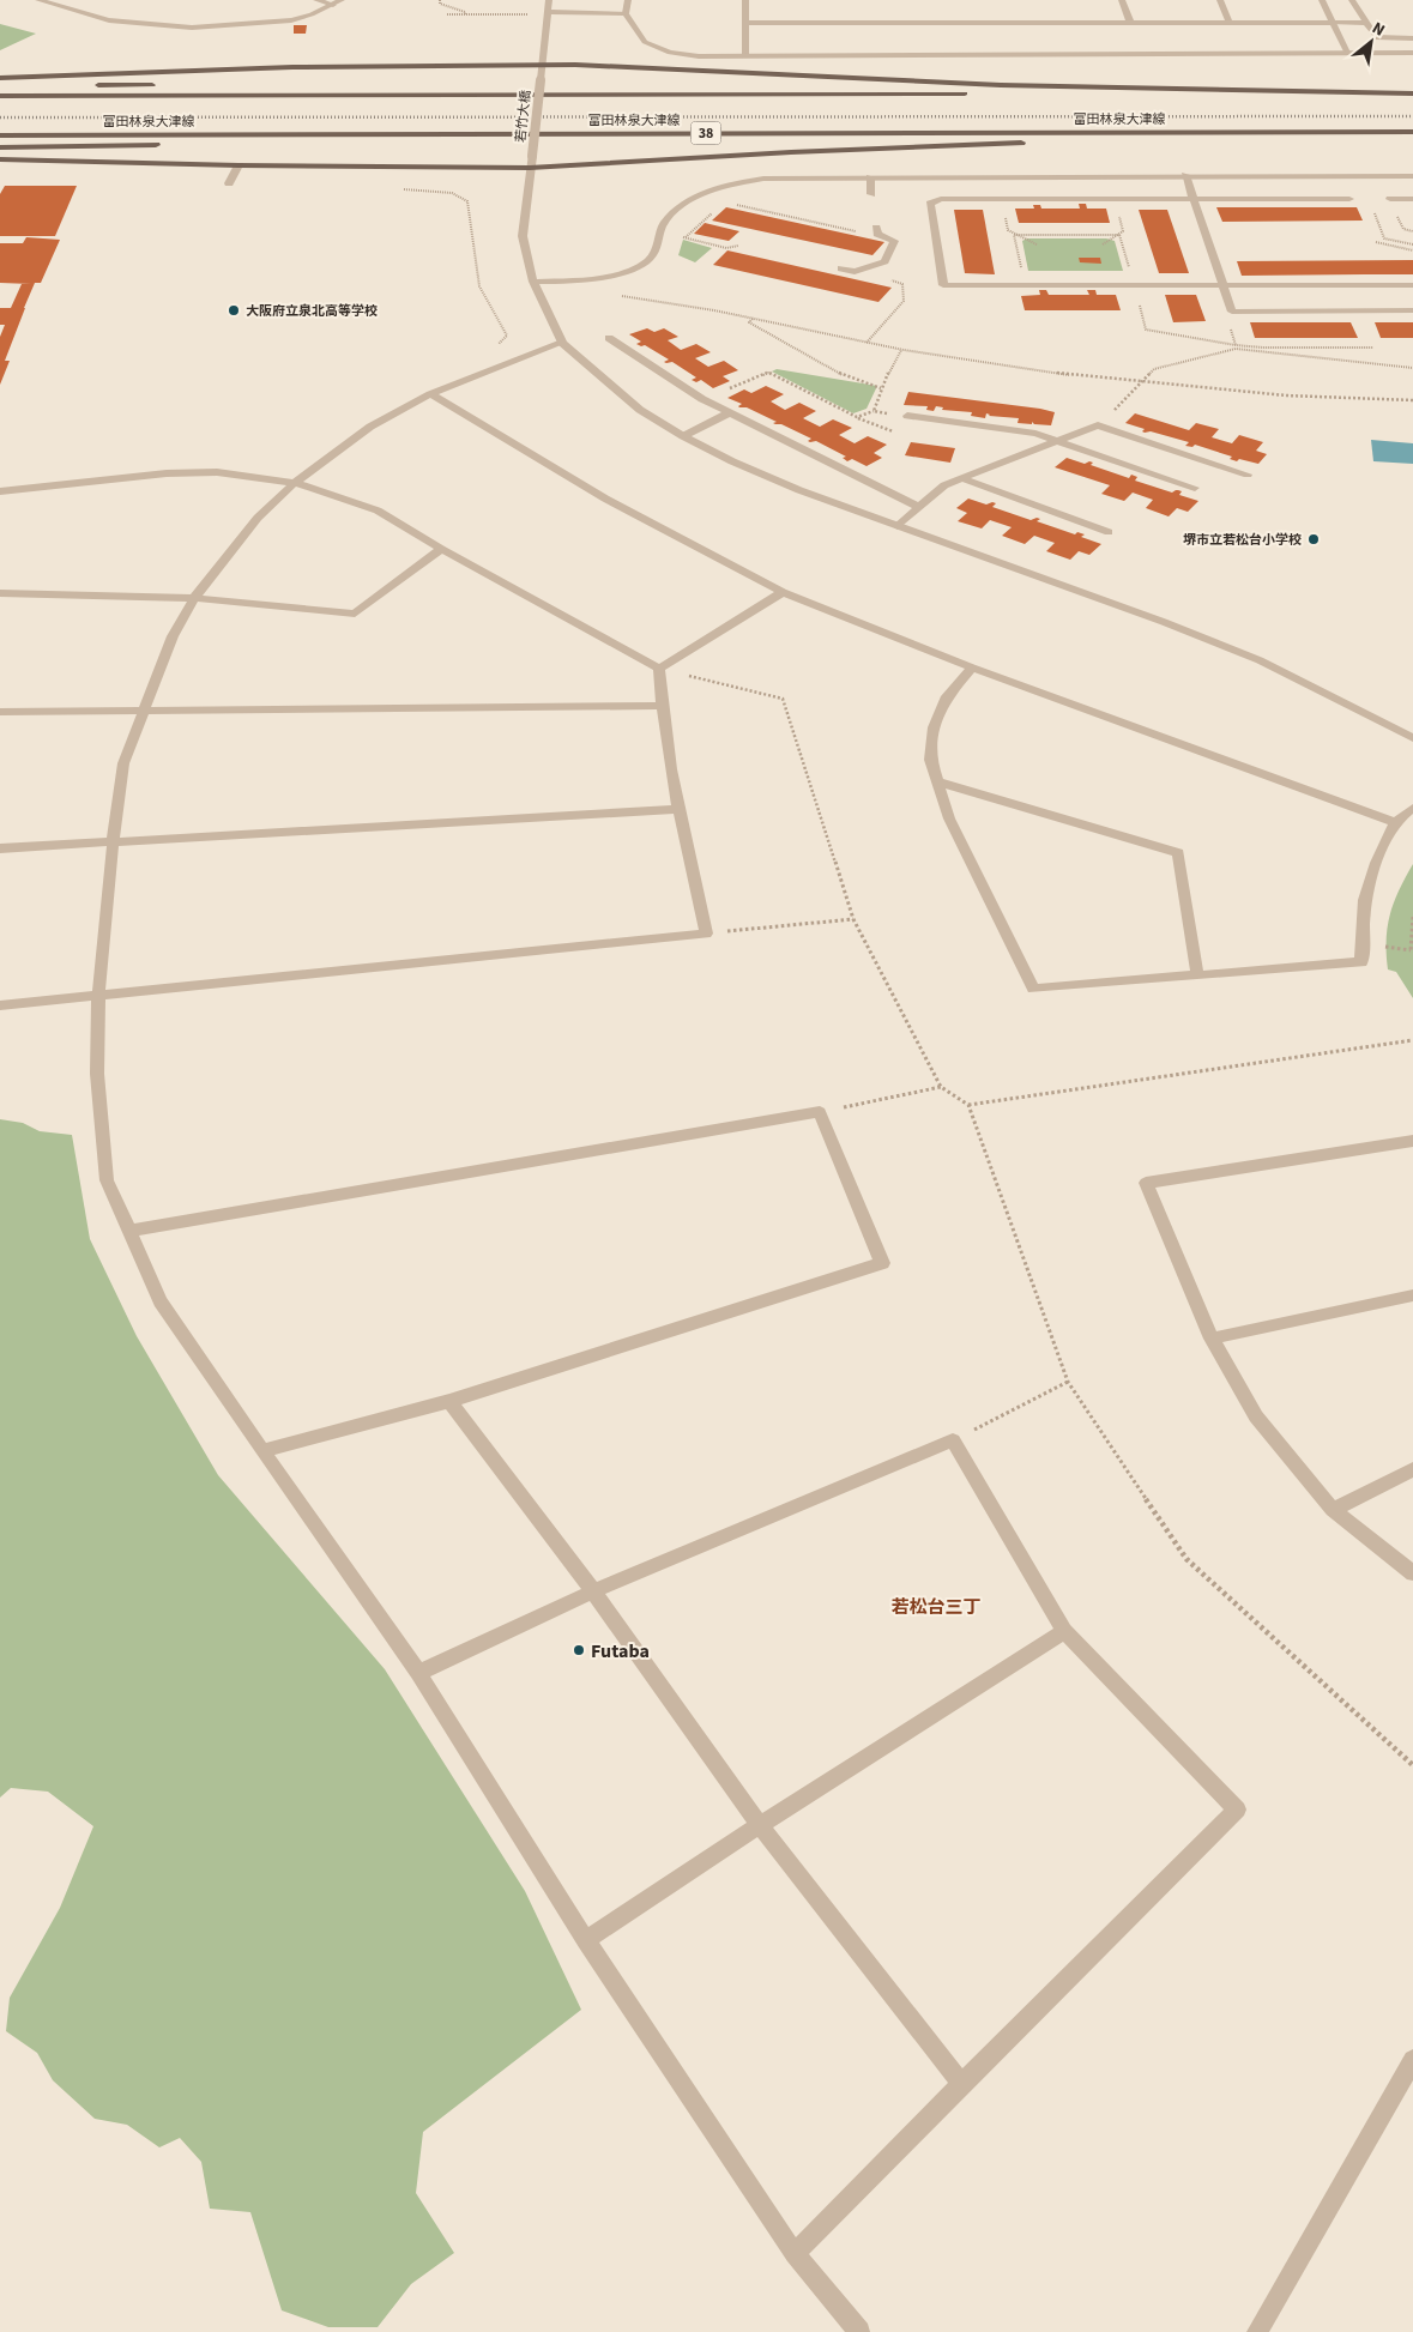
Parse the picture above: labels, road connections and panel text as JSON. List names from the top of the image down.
{
  "streets": {
    "main road": ["富田林泉大津線", "38"],
    "street": ["若竹大橋"]
  },
  "districts": ["若松台三丁"],
  "places": ["大阪府立泉北高等学校", "堺市立若松台小学校", "Futaba"],
  "north": "top right"
}
